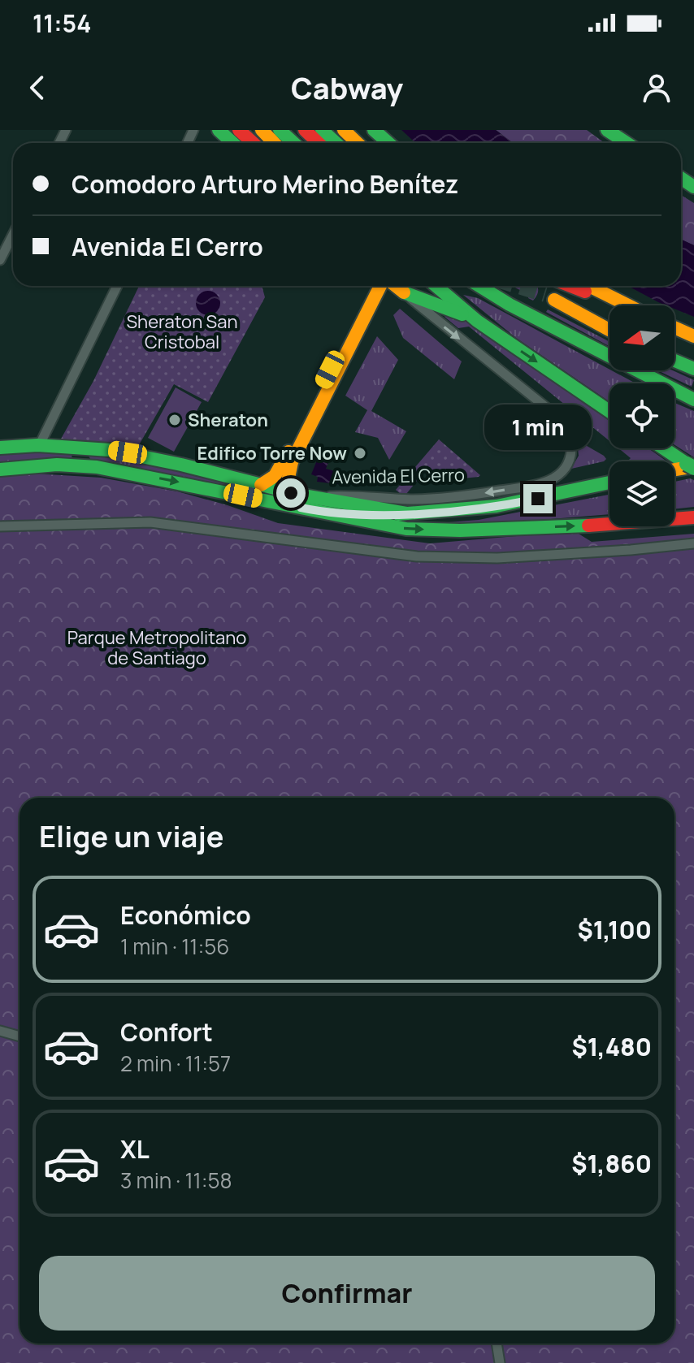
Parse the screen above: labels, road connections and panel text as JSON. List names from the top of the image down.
{
  "streets": {
    "main road": ["Avenida El Cerro"]
  },
  "parks": ["Sheraton San Cristobal", "Parque Metropolitano de Santiago"],
  "places": ["Sheraton", "Edifico Torre Now"],
  "north": "left",
  "page": {
    "status": "11:54",
    "header": "Cabway",
    "banner": ["Comodoro Arturo Merino Benítez", "Avenida El Cerro"],
    "bubble": "1 min",
    "heading": "Elige un viaje",
    "list": [
      {
        "name": "Económico",
        "note": "1 min · 11:56",
        "value": "$1,100"
      },
      {
        "name": "Confort",
        "note": "2 min · 11:57",
        "value": "$1,480"
      },
      {
        "name": "XL",
        "note": "3 min · 11:58",
        "value": "$1,860"
      }
    ],
    "buttons": "Confirmar"
  }
}
